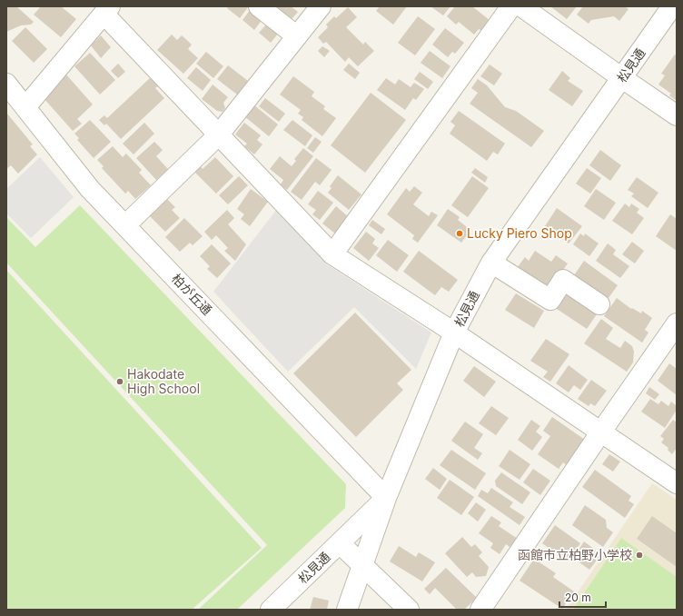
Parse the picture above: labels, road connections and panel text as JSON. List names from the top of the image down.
{
  "streets": {
    "street": ["松見通", "柏が丘通"]
  },
  "crossings": [
    ["松見通", "柏が丘通"]
  ],
  "places": ["Lucky Piero Shop", "Hakodate High School", "函館市立柏野小学校"],
  "scale_bar": "20 m"
}
